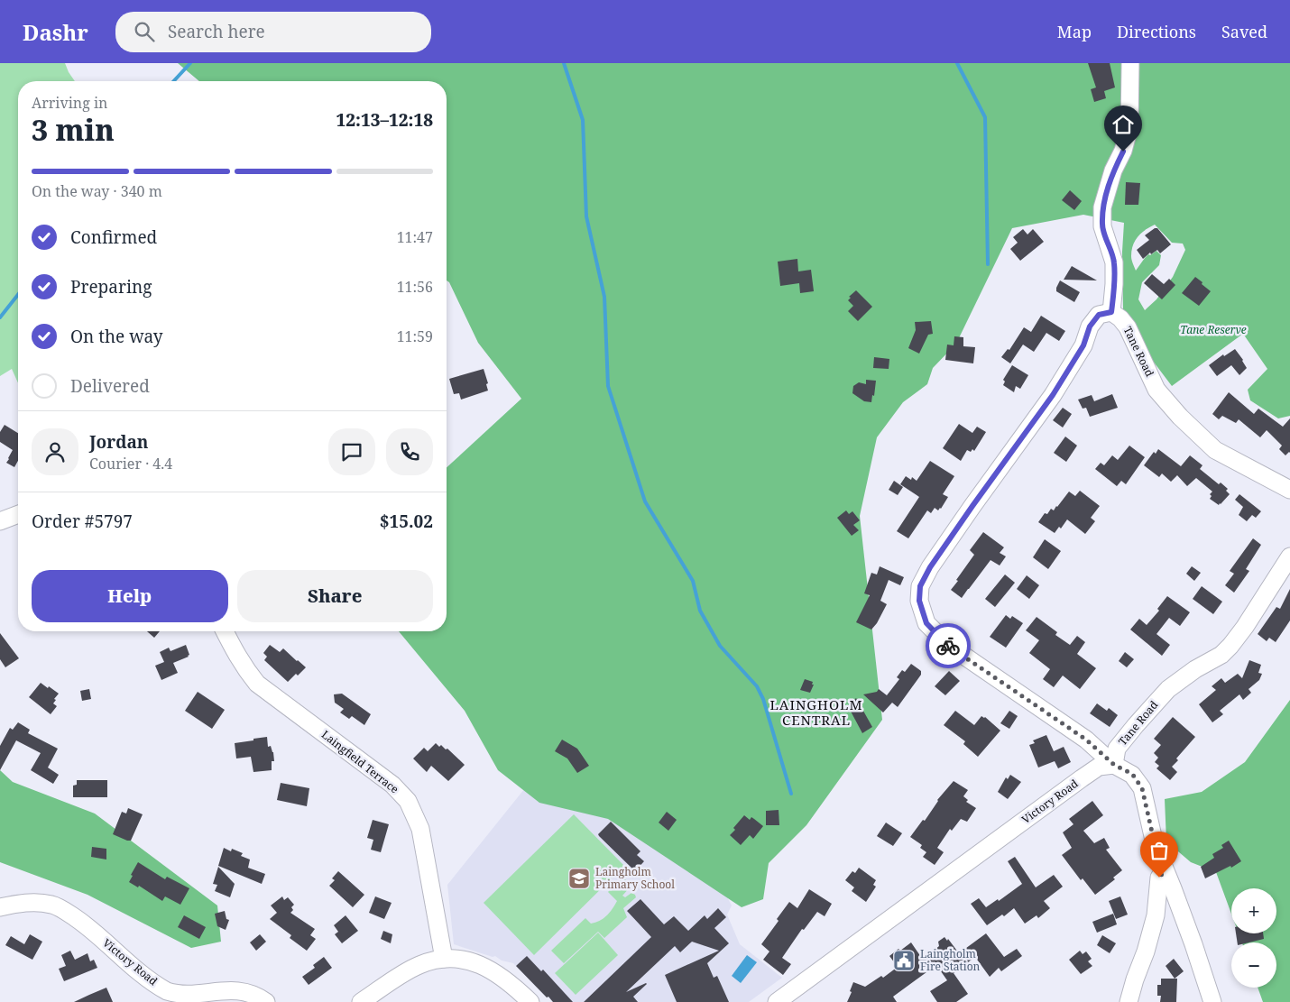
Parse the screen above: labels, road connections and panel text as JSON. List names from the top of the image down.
{
  "streets": {
    "street": ["Tane Road", "Laingfield Terrace", "Victory Road"]
  },
  "crossings": [
    ["Tane Road", "Victory Road"]
  ],
  "districts": ["LAINGHOLM CENTRAL"],
  "parks": ["Tane Reserve"],
  "places": {
    "school or university": ["Laingholm Primary School"],
    "public building": ["Laingholm Fire Station"]
  },
  "page": {
    "header": "Dashr",
    "search": "Search here",
    "nav": ["Map", "Directions", "Saved"],
    "heading": ["3 min", "Arriving in", "12:13–12:18"],
    "panel": [
      "Jordan",
      "Courier · 4.4",
      "Order #5797",
      "$15.02"
    ],
    "bar": "On the way · 340 m",
    "list": [
      ["Confirmed", "11:47"],
      ["Preparing", "11:56"],
      ["On the way", "11:59"],
      "Delivered"
    ],
    "buttons": ["Help", "Share"],
    "map_buttons": ["+", "−"]
  }
}
